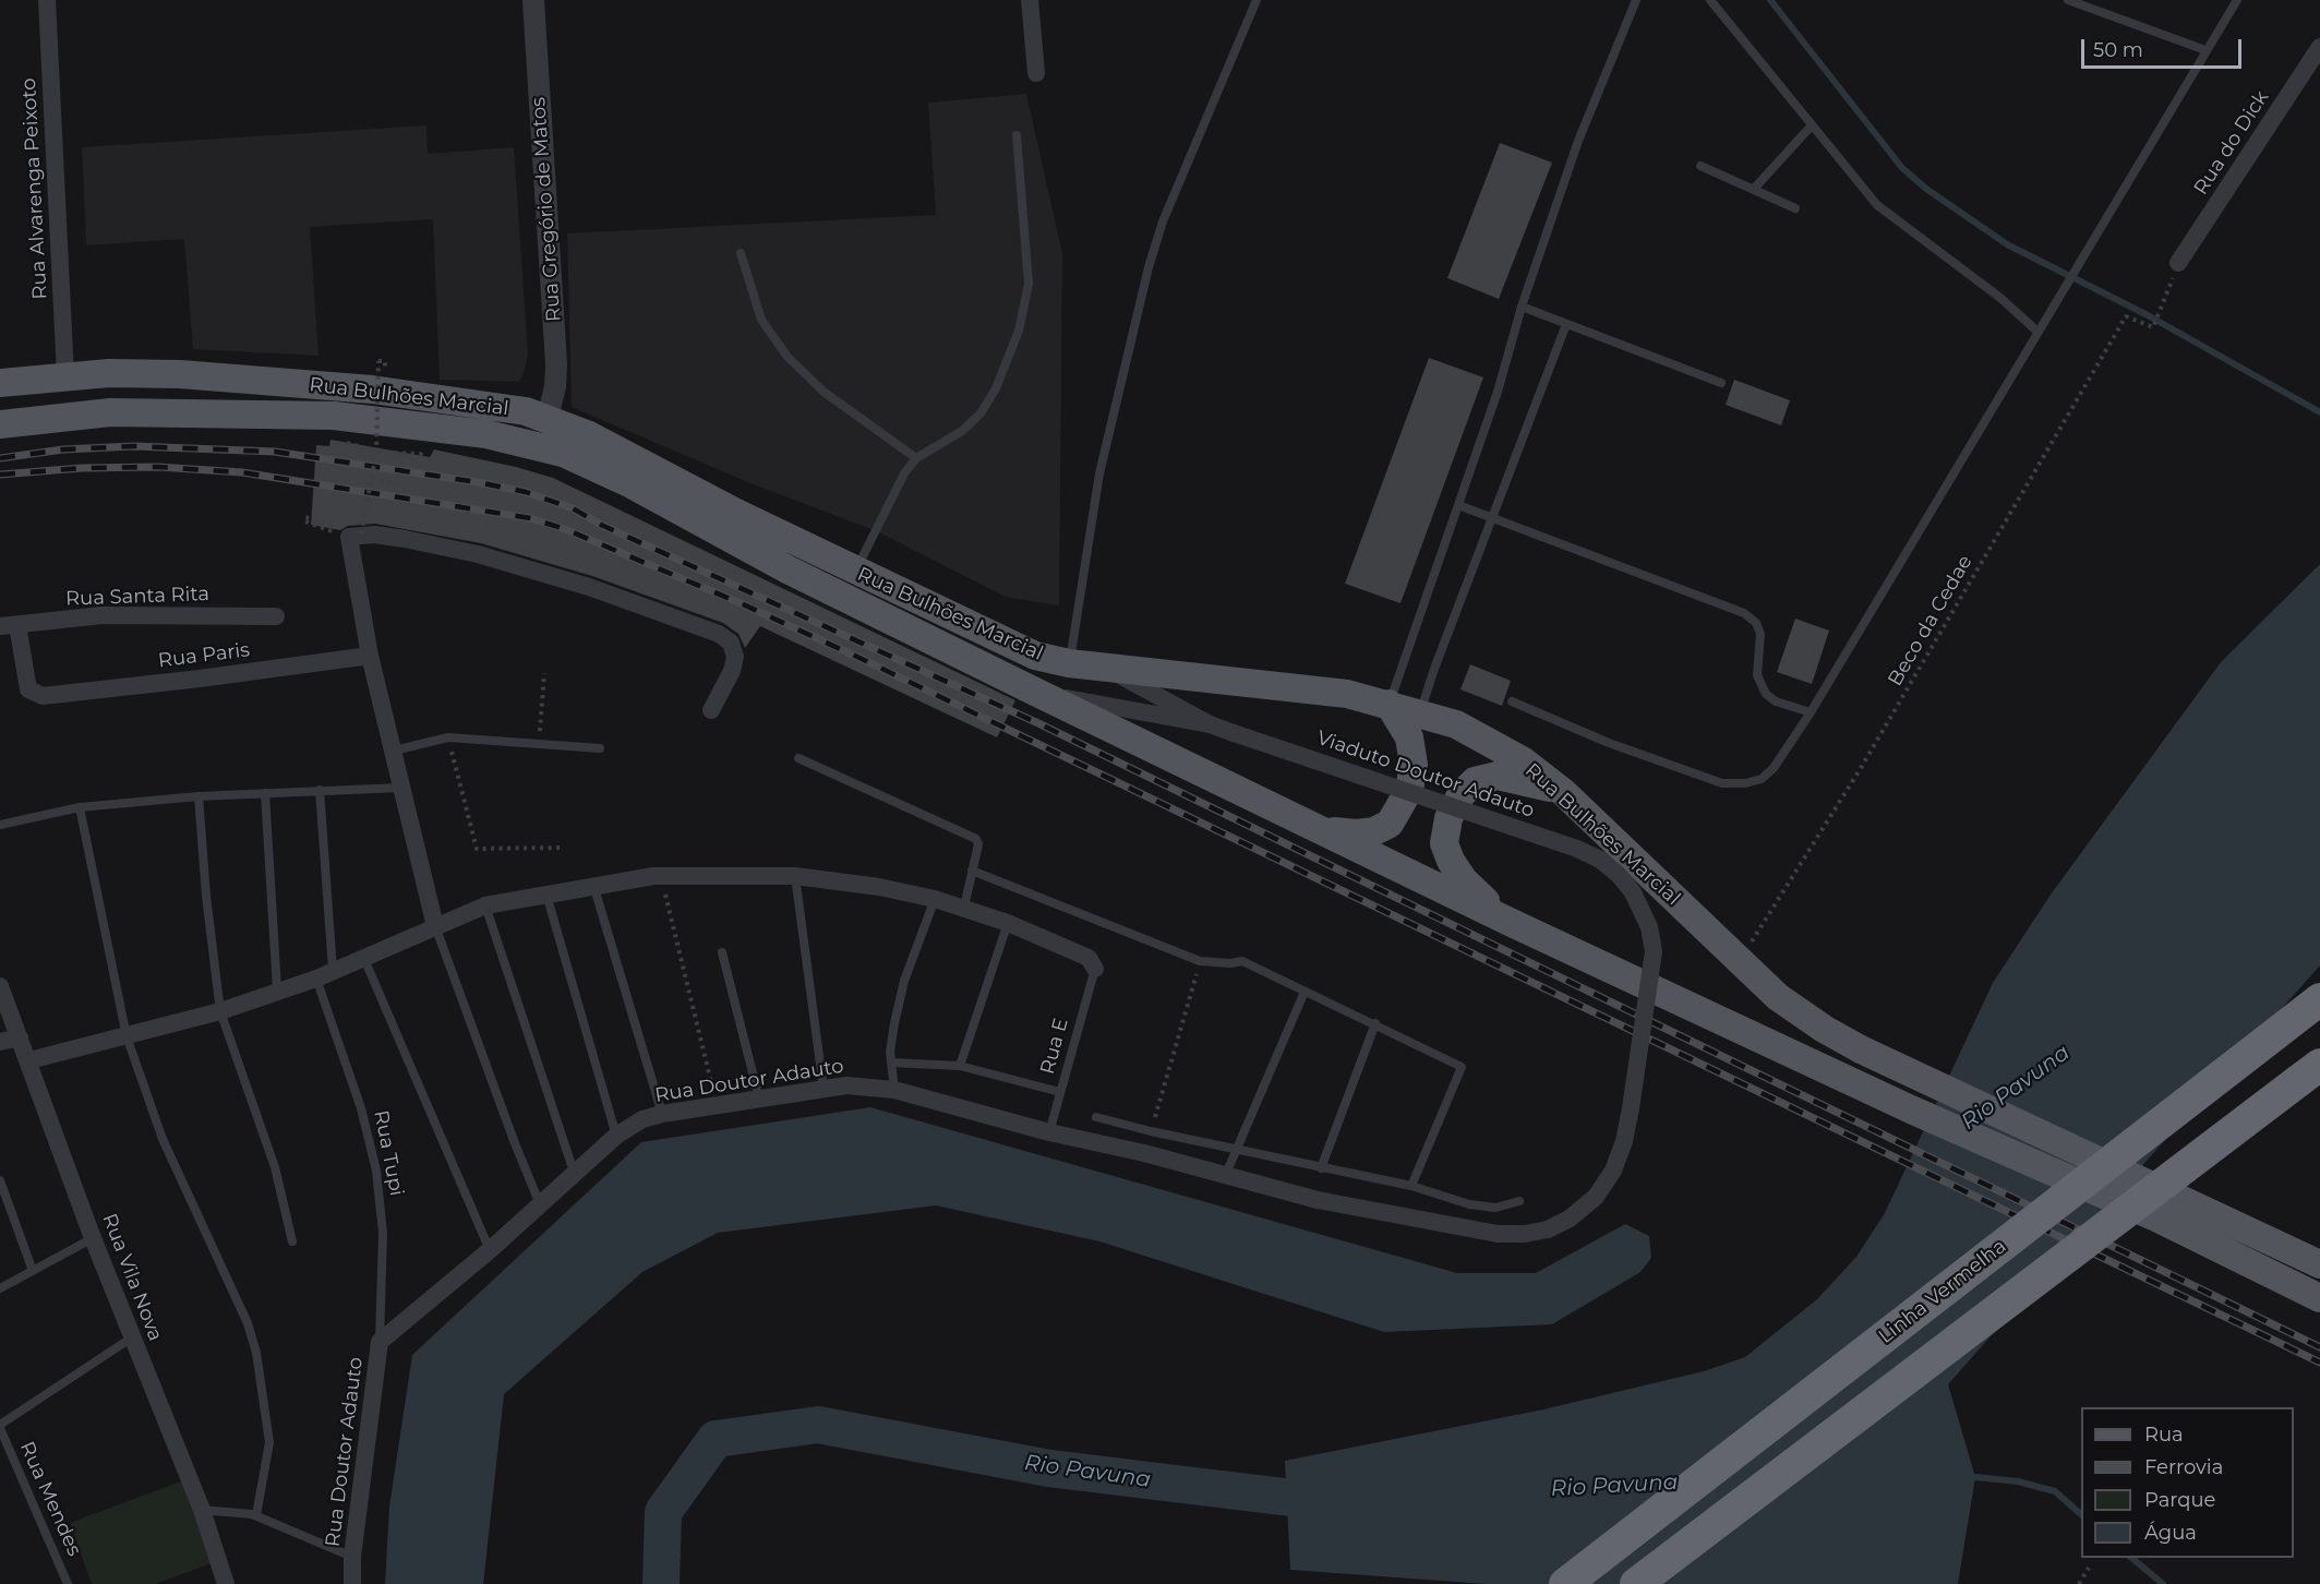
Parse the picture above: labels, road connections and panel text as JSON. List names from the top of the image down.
{
  "streets": {
    "highway": ["Linha Vermelha"],
    "main road": ["Rua Bulhões Marcial"],
    "street": [
      "Rua do Dick",
      "Rua Alvarenga Peixoto",
      "Rua Gregório de Matos",
      "Rua Santa Rita",
      "Rua Paris",
      "Viaduto Doutor Adauto",
      "Rua Doutor Adauto",
      "Rua Vila Nova"
    ],
    "lane": ["Rua E", "Rua Tupi", "Rua Mendes"],
    "path": ["Beco da Cedae"]
  },
  "crossings": [
    ["Rua do Dick", "Beco da Cedae"],
    ["Rua Alvarenga Peixoto", "Rua Bulhões Marcial"],
    ["Rua Gregório de Matos", "Rua Bulhões Marcial"],
    ["Rua Bulhões Marcial", "Beco da Cedae"],
    ["Rua Bulhões Marcial", "Viaduto Doutor Adauto"],
    ["Rua Santa Rita", "Rua Paris"],
    ["Viaduto Doutor Adauto", "Rua Doutor Adauto"],
    ["Rua E", "Rua Doutor Adauto"],
    ["Rua Doutor Adauto", "Rua Tupi"]
  ],
  "water": ["Rio Pavuna"],
  "legend": [
    "Rua",
    "Ferrovia",
    "Parque",
    "Água"
  ],
  "scale_bar": "50 m"
}
